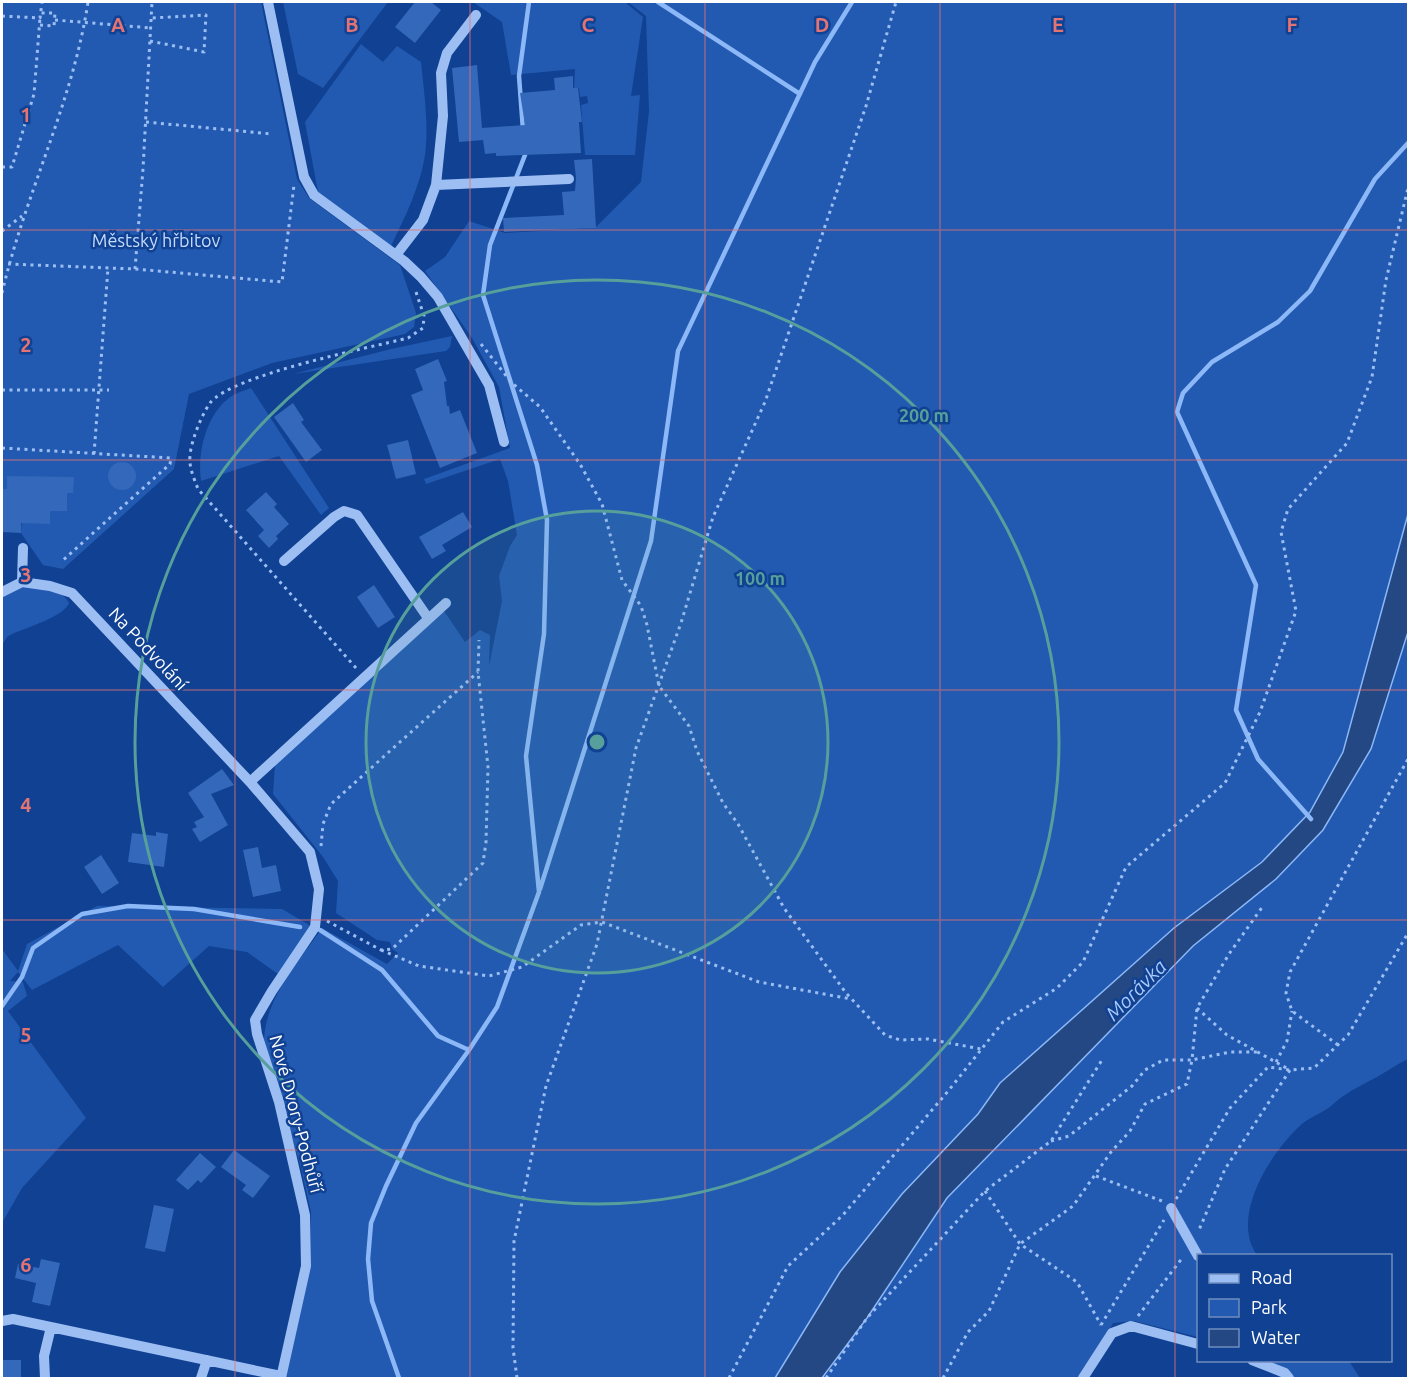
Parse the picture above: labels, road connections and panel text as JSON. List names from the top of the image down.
{
  "streets": {
    "street": ["Na Podvolání", "Nové Dvory-Podhůří"]
  },
  "crossings": [
    ["Na Podvolání", "Nové Dvory-Podhůří"]
  ],
  "water": ["Morávka"],
  "parks": ["Městský hřbitov"],
  "legend": ["Road", "Park", "Water"],
  "grid": {
    "columns": [
      "A",
      "B",
      "C",
      "D",
      "E",
      "F"
    ],
    "rows": [
      "1",
      "2",
      "3",
      "4",
      "5",
      "6"
    ]
  },
  "rings": ["200 m", "100 m"]
}
